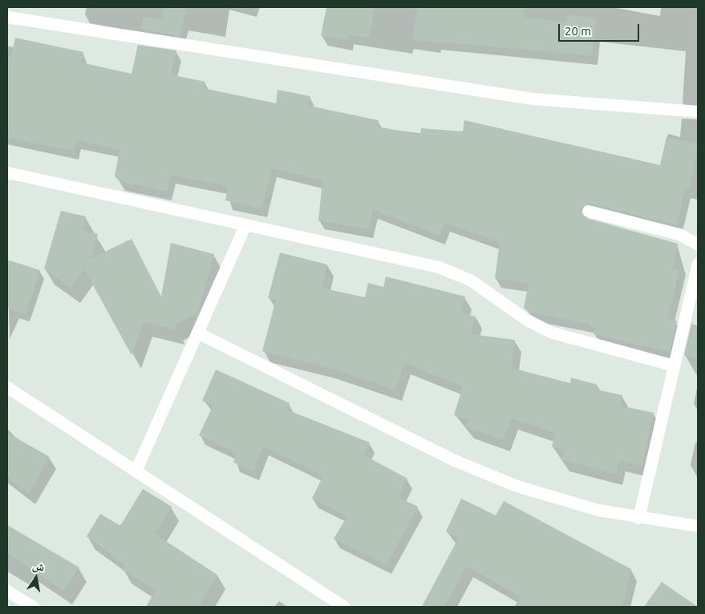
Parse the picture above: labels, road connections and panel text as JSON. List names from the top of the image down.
{
  "scale_bar": "20 m",
  "north": "top"
}
